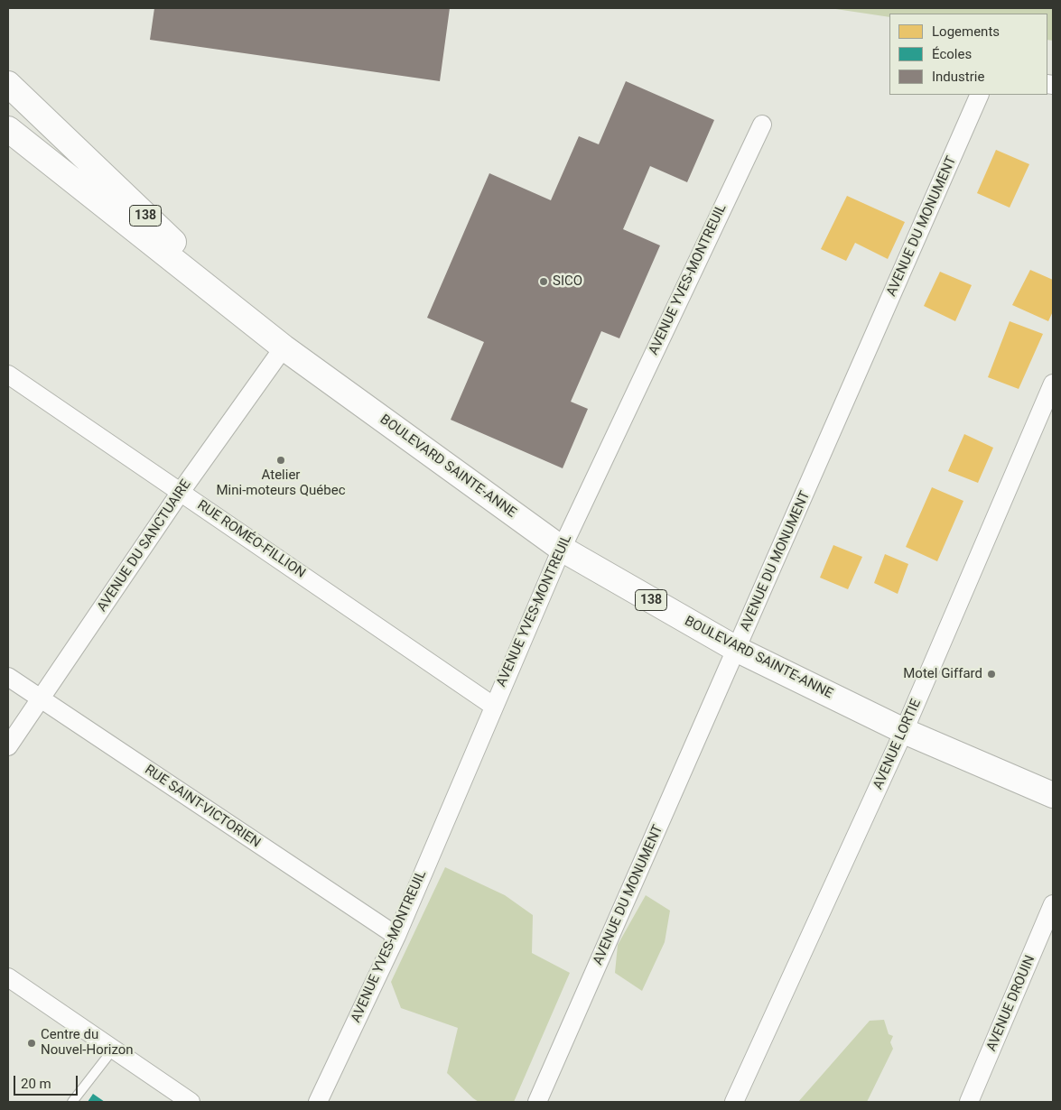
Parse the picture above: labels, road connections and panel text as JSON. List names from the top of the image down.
{
  "streets": {
    "main road": ["138", "BOULEVARD SAINTE-ANNE"],
    "street": [
      "AVENUE DU MONUMENT",
      "AVENUE YVES-MONTREUIL",
      "RUE ROMÉO-FILLION",
      "AVENUE DU SANCTUAIRE",
      "AVENUE LORTIE",
      "RUE SAINT-VICTORIEN",
      "AVENUE DROUIN"
    ]
  },
  "crossings": [
    ["AVENUE DU MONUMENT", "BOULEVARD SAINTE-ANNE"],
    ["AVENUE YVES-MONTREUIL", "BOULEVARD SAINTE-ANNE"],
    ["AVENUE YVES-MONTREUIL", "RUE ROMÉO-FILLION"],
    ["AVENUE YVES-MONTREUIL", "RUE SAINT-VICTORIEN"],
    ["BOULEVARD SAINTE-ANNE", "AVENUE DU SANCTUAIRE"],
    ["BOULEVARD SAINTE-ANNE", "AVENUE LORTIE"],
    ["RUE ROMÉO-FILLION", "AVENUE DU SANCTUAIRE"],
    ["AVENUE DU SANCTUAIRE", "RUE SAINT-VICTORIEN"]
  ],
  "places": [
    "SICO",
    "Atelier Mini-moteurs Québec",
    "Motel Giffard",
    "Centre du Nouvel-Horizon"
  ],
  "legend": ["Logements", "Écoles", "Industrie"],
  "scale_bar": "20 m"
}
